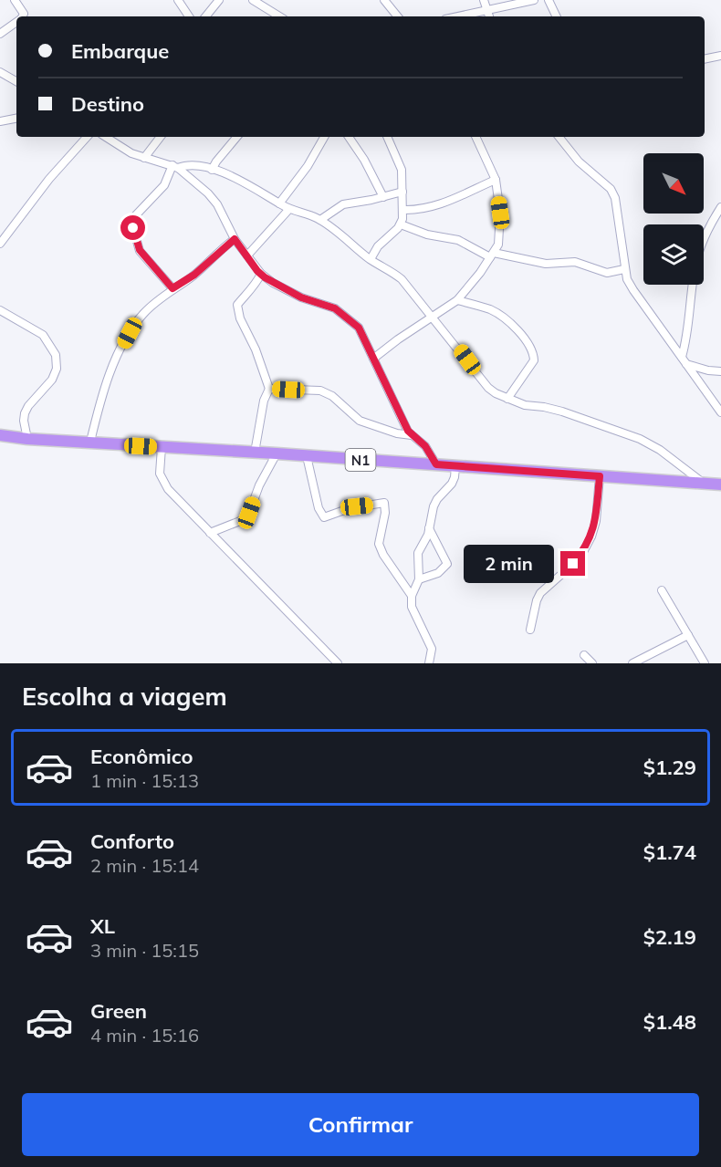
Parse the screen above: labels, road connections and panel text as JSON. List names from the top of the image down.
{
  "streets": {
    "highway": ["N1"]
  },
  "north": "bottom right",
  "page": {
    "banner": ["Embarque", "Destino"],
    "bubble": "2 min",
    "heading": "Escolha a viagem",
    "list": [
      {
        "name": "Econômico",
        "note": "1 min · 15:13",
        "value": "$1.29"
      },
      {
        "name": "Conforto",
        "note": "2 min · 15:14",
        "value": "$1.74"
      },
      {
        "name": "XL",
        "note": "3 min · 15:15",
        "value": "$2.19"
      },
      {
        "name": "Green",
        "note": "4 min · 15:16",
        "value": "$1.48"
      }
    ],
    "buttons": "Confirmar"
  }
}
